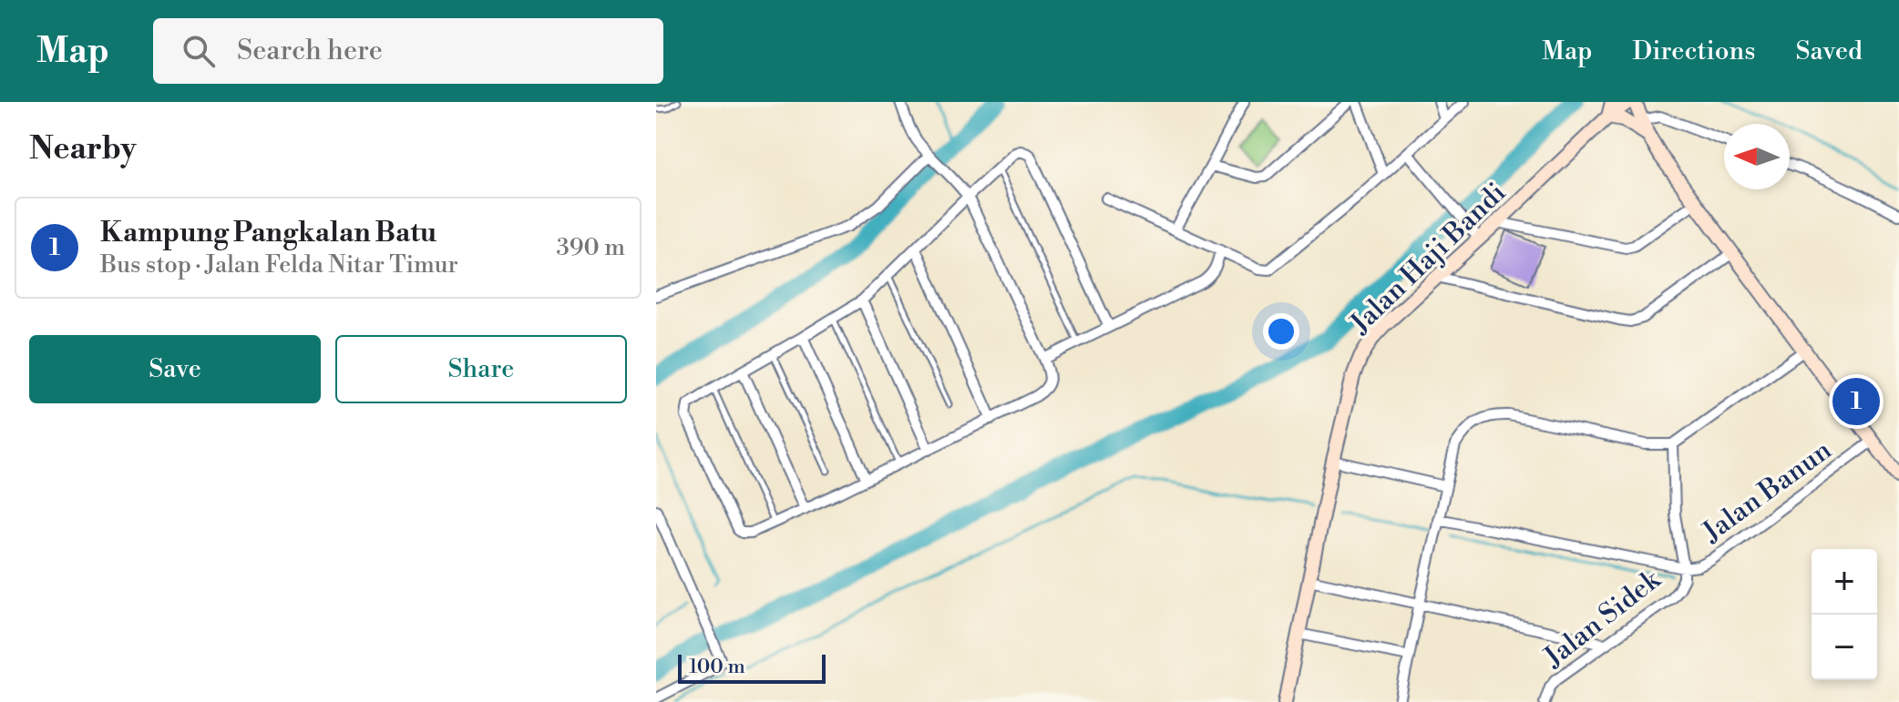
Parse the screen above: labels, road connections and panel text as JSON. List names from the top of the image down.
{
  "streets": {
    "street": ["Jalan Haji Bandi", "Jalan Banun", "Jalan Sidek"]
  },
  "crossings": [
    ["Jalan Banun", "Jalan Sidek"]
  ],
  "scale_bar": "100 m",
  "north": "left",
  "page": {
    "header": "Map",
    "search": "Search here",
    "nav": ["Map", "Directions", "Saved"],
    "heading": "Nearby",
    "list": [
      {
        "mark": "1",
        "name": "Kampung Pangkalan Batu",
        "note": "Bus stop · Jalan Felda Nitar Timur",
        "value": "390 m"
      }
    ],
    "buttons": ["Save", "Share"],
    "pins": "1",
    "map_buttons": ["+", "−"],
    "scale": "100 m"
  }
}
